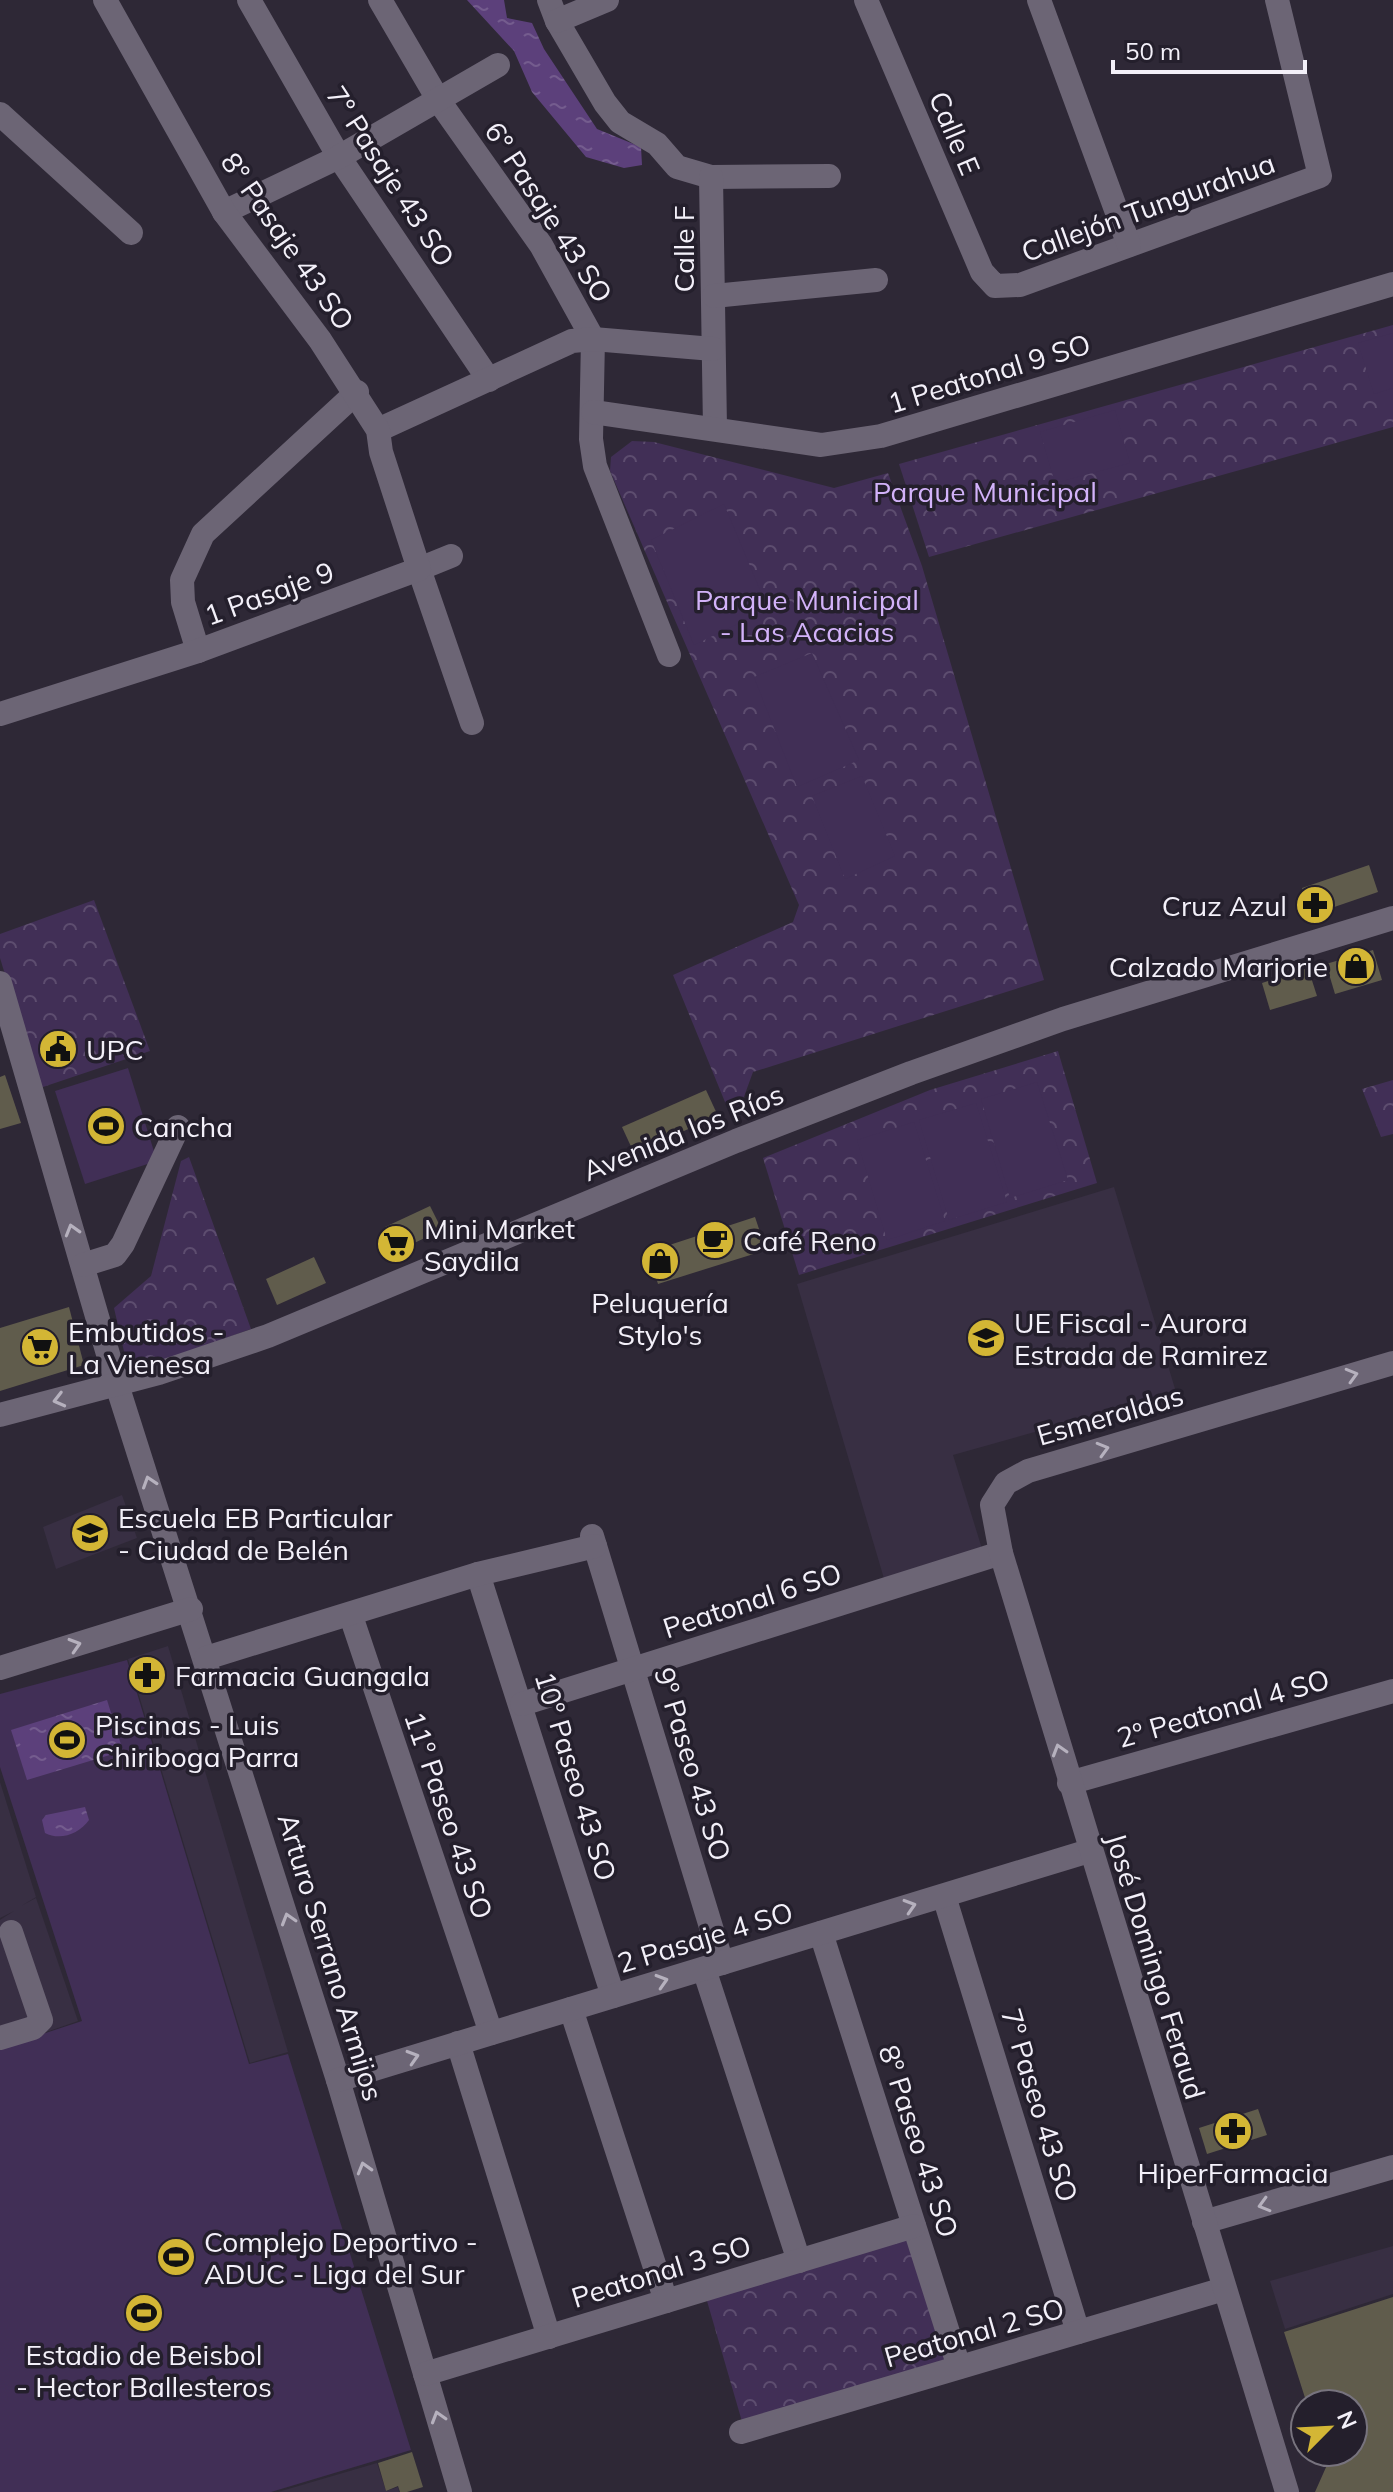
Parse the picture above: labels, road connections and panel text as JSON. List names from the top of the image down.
{
  "streets": {
    "street": [
      "Calle E",
      "7° Pasaje 43 SO",
      "Callejón Tungurahua",
      "6° Pasaje 43 SO",
      "8° Pasaje 43 SO",
      "Calle F",
      "1 Peatonal 9 SO",
      "1 Pasaje 9",
      "Avenida los Ríos",
      "Esmeraldas",
      "Peatonal 6 SO",
      "2º Peatonal 4 SO",
      "9º Paseo 43 SO",
      "10º Paseo 43 SO",
      "11º Paseo 43 SO",
      "2 Pasaje 4 SO",
      "Arturo Serrano Armijos",
      "José Domingo Feraud",
      "7º Paseo 43 SO",
      "8º Paseo 43 SO",
      "Peatonal 3 SO",
      "Peatonal 2 SO"
    ]
  },
  "crossings": [
    ["Calle E", "Callejón Tungurahua"],
    ["6° Pasaje 43 SO", "1 Peatonal 9 SO"],
    ["Calle F", "1 Peatonal 9 SO"],
    ["Avenida los Ríos", "Arturo Serrano Armijos"],
    ["Esmeraldas", "José Domingo Feraud"],
    ["Peatonal 6 SO", "9º Paseo 43 SO"],
    ["Peatonal 6 SO", "10º Paseo 43 SO"],
    ["Peatonal 6 SO", "José Domingo Feraud"],
    ["2º Peatonal 4 SO", "José Domingo Feraud"],
    ["9º Paseo 43 SO", "10º Paseo 43 SO"],
    ["9º Paseo 43 SO", "2 Pasaje 4 SO"],
    ["9º Paseo 43 SO", "Peatonal 3 SO"],
    ["10º Paseo 43 SO", "2 Pasaje 4 SO"],
    ["11º Paseo 43 SO", "2 Pasaje 4 SO"],
    ["2 Pasaje 4 SO", "Arturo Serrano Armijos"],
    ["2 Pasaje 4 SO", "José Domingo Feraud"],
    ["2 Pasaje 4 SO", "7º Paseo 43 SO"],
    ["2 Pasaje 4 SO", "8º Paseo 43 SO"],
    ["Arturo Serrano Armijos", "Peatonal 3 SO"],
    ["José Domingo Feraud", "Peatonal 2 SO"],
    ["7º Paseo 43 SO", "Peatonal 2 SO"],
    ["8º Paseo 43 SO", "Peatonal 3 SO"],
    ["8º Paseo 43 SO", "Peatonal 2 SO"]
  ],
  "one_way": ["Esmeraldas", "2 Pasaje 4 SO", "Arturo Serrano Armijos"],
  "parks": ["Parque Municipal", "Parque Municipal - Las Acacias"],
  "places": {
    "pharmacy": ["Cruz Azul", "Farmacia Guangala", "HiperFarmacia"],
    "shop": ["Calzado Marjorie", "Peluquería Stylo's"],
    "public building": ["UPC"],
    "sports": [
      "Cancha",
      "Piscinas - Luis Chiriboga Parra",
      "Complejo Deportivo - ADUC - Liga del Sur",
      "Estadio de Beisbol - Hector Ballesteros"
    ],
    "cafe": ["Café Reno"],
    "supermarket": ["Mini Market Saydila", "Embutidos - La Vienesa"],
    "school or university": ["UE Fiscal - Aurora Estrada de Ramirez", "Escuela EB Particular - Ciudad de Belén"]
  },
  "scale_bar": "50 m",
  "north": "top right"
}
